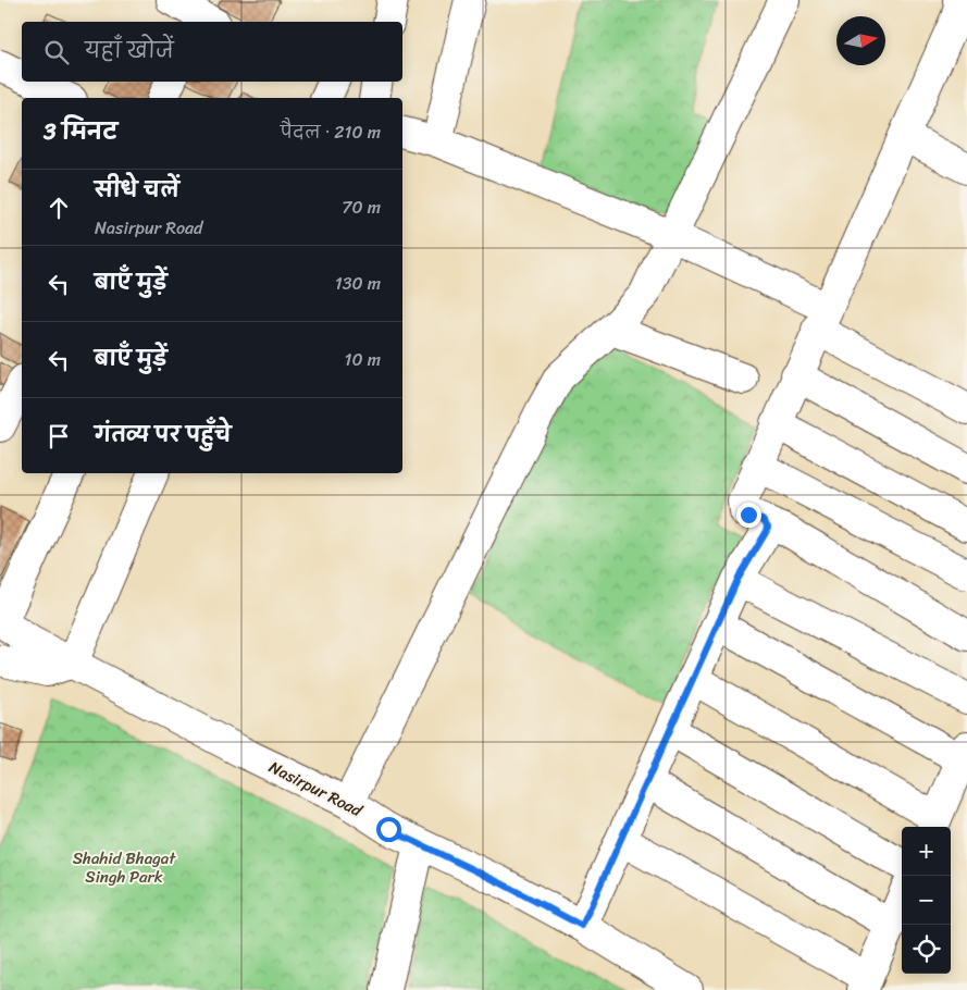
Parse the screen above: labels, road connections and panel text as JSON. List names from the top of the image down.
{
  "streets": {
    "street": ["Nasirpur Road"]
  },
  "parks": ["Shahid Bhagat Singh Park"],
  "north": "right",
  "page": {
    "search": "यहाँ खोजें",
    "heading": ["3 मिनट", "पैदल · 210 m"],
    "list": [
      ["सीधे चलें", "Nasirpur Road", "70 m"],
      ["बाएँ मुड़ें", "130 m"],
      ["बाएँ मुड़ें", "10 m"],
      "गंतव्य पर पहुँचे"
    ],
    "map_buttons": ["+", "−"]
  }
}
